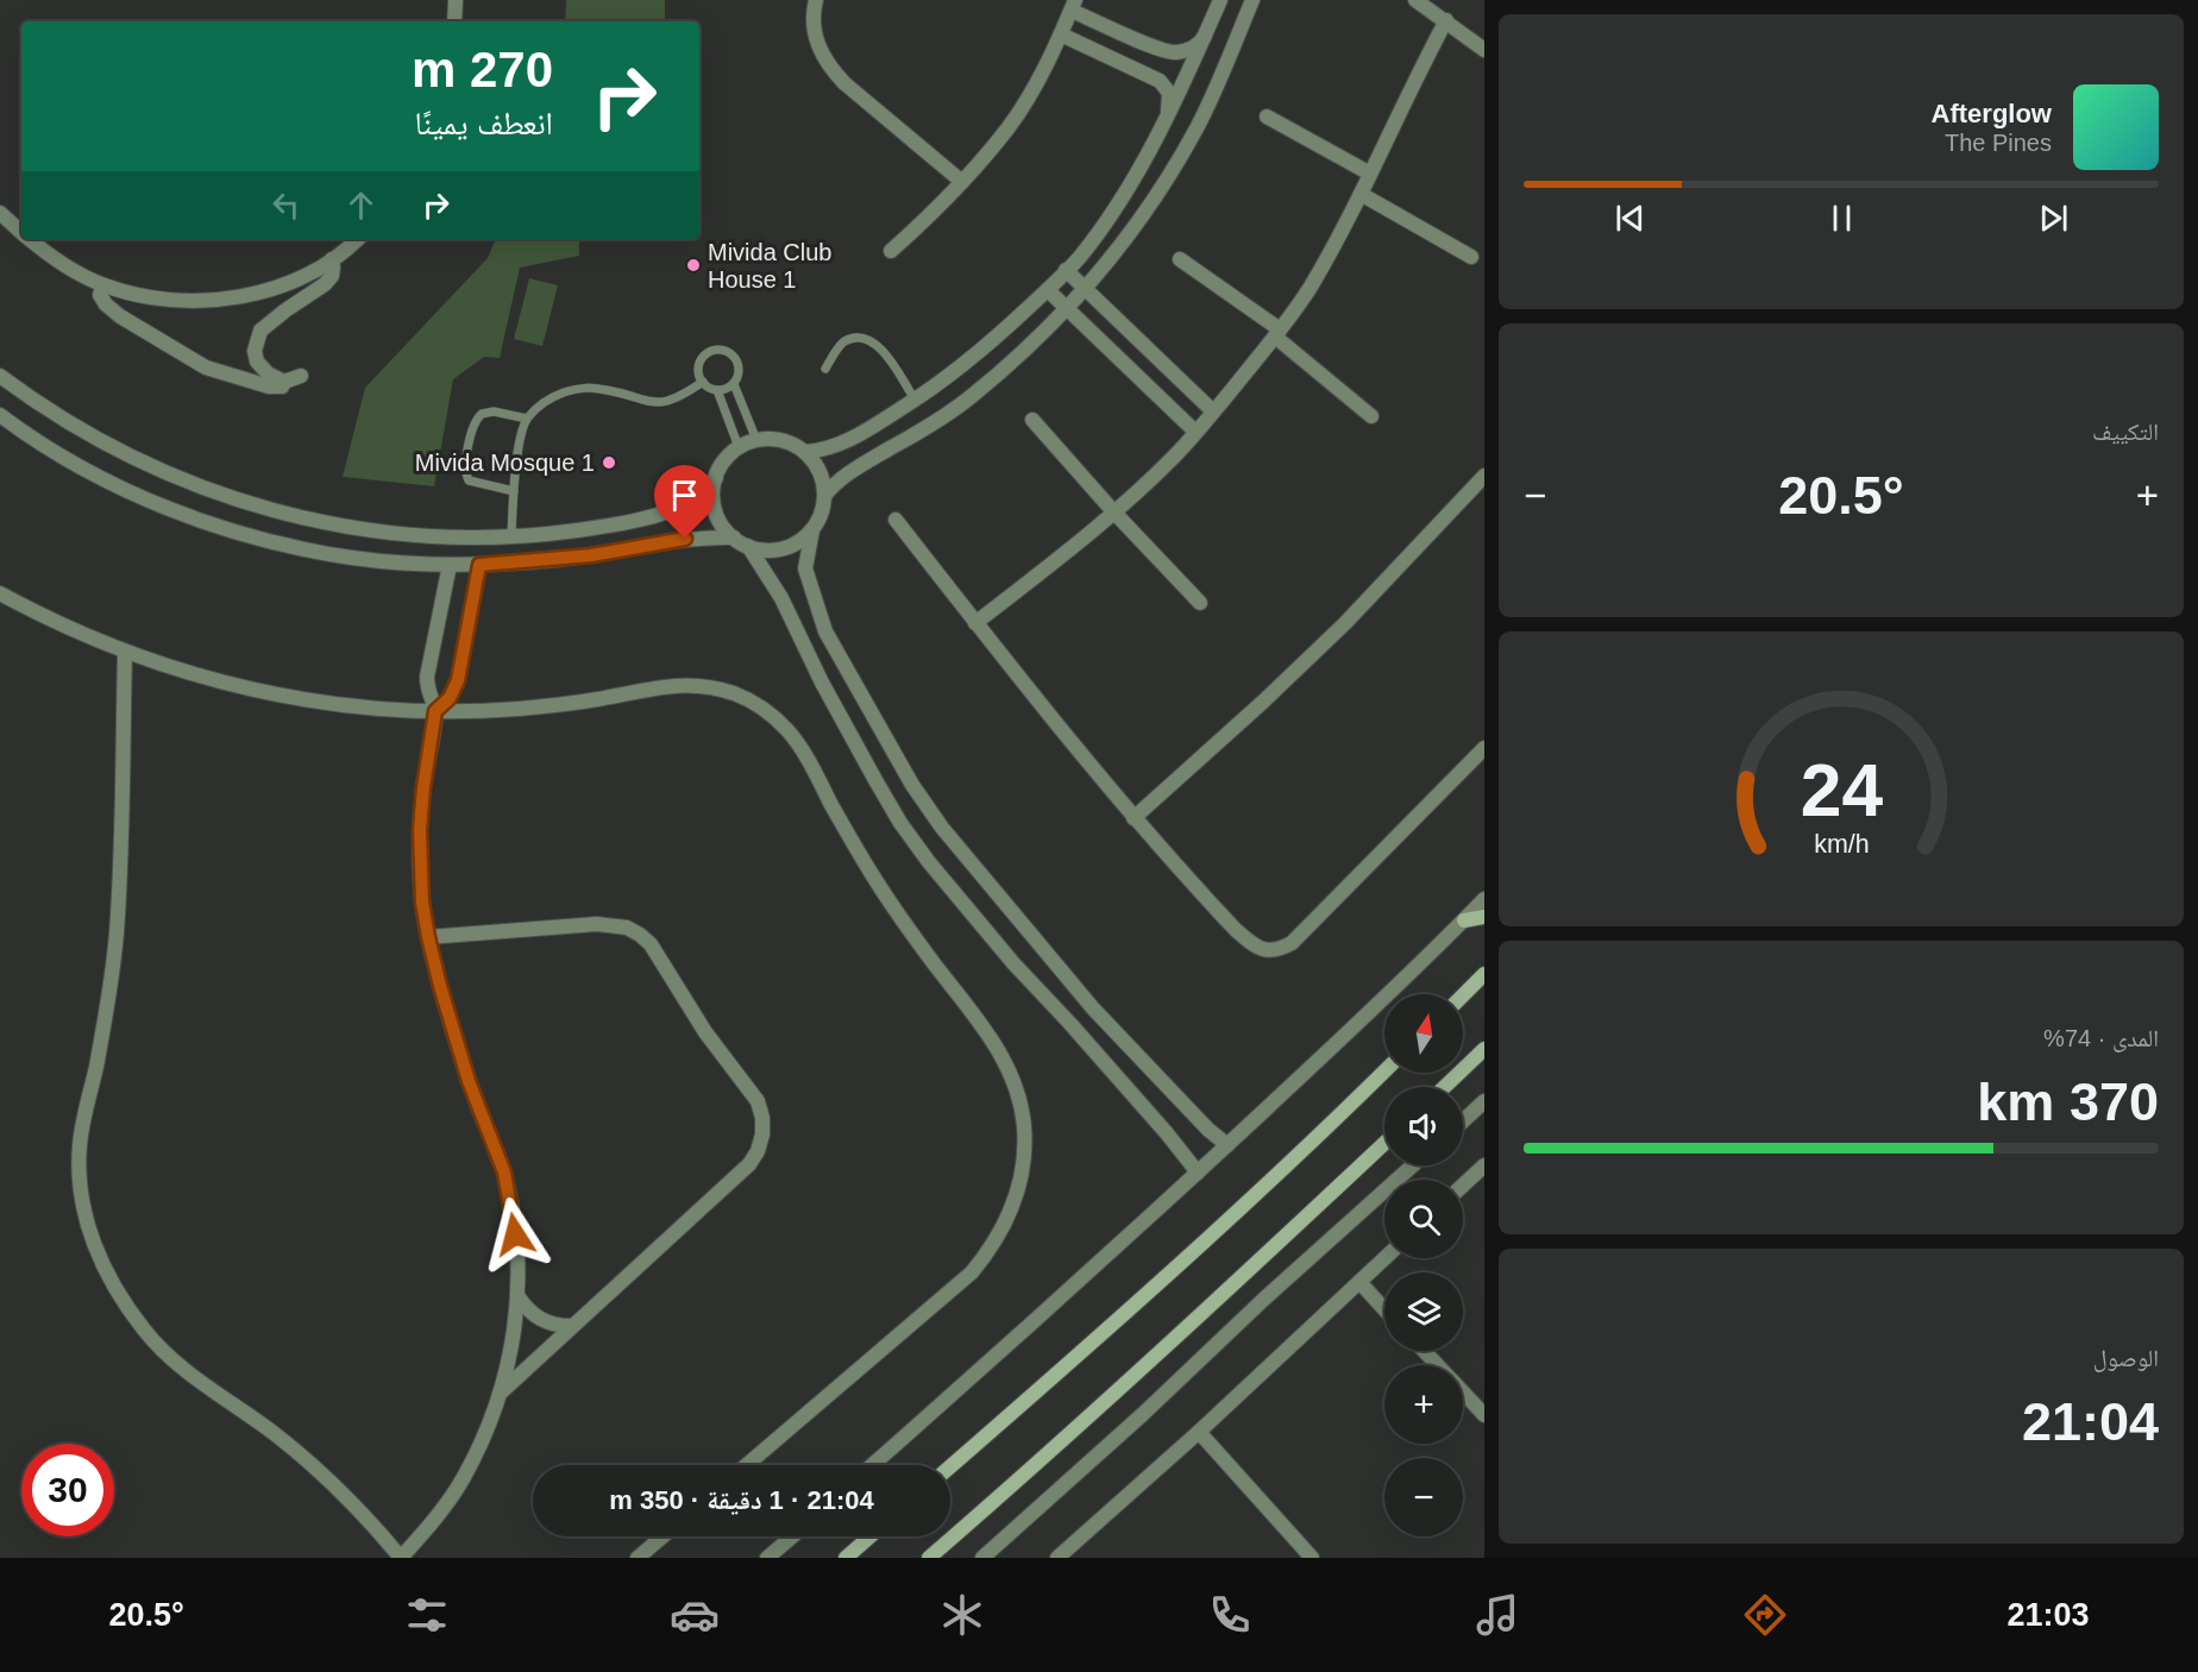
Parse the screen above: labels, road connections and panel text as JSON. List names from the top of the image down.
{
  "places": ["Mivida Club House 1", "Mivida Mosque 1"],
  "north": "top",
  "page": {
    "turn": ["270 m", "انعطف يمينًا"],
    "song": ["Afterglow", "The Pines"],
    "tile": [
      "التكييف",
      ["المدى · 74%", "370 km"],
      ["الوصول", "21:04"]
    ],
    "heat": ["−", "20.5°", "+"],
    "map_buttons": ["+", "−"],
    "limit": "30",
    "trip": "21:04 · 1 دقيقة · 350 m",
    "tabs": ["21:03", "20.5°"],
    "gauge": ["24", "km/h"]
  }
}
